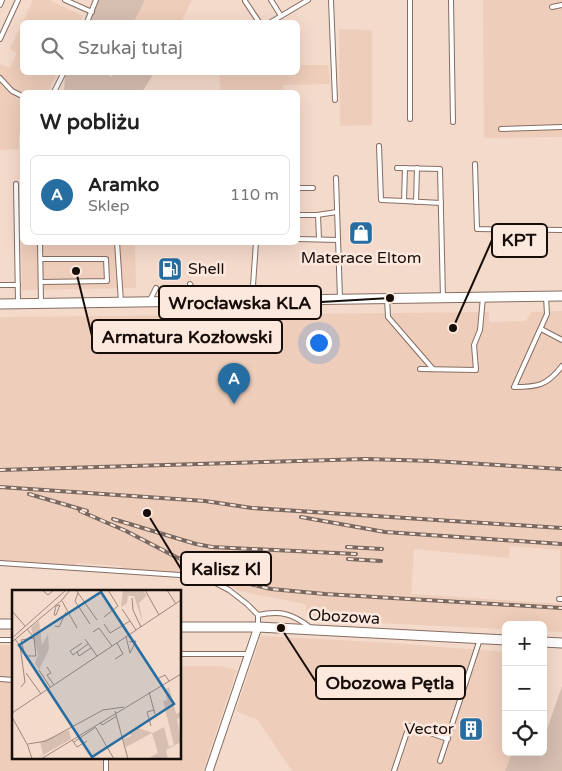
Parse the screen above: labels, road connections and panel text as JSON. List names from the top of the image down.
{
  "streets": {
    "street": ["Obozowa"]
  },
  "places": {
    "shop": ["Materace Eltom"],
    "fuel station": ["Shell"],
    "other": [
      "Armatura Kozłowski",
      "Wrocławska KLA",
      "KPT",
      "Kalisz Kl",
      "Obozowa Pętla"
    ],
    "building": ["Vector"]
  },
  "page": {
    "search": "Szukaj tutaj",
    "heading": "W pobliżu",
    "list": [
      {
        "mark": "A",
        "name": "Aramko",
        "note": "Sklep",
        "value": "110 m"
      }
    ],
    "pins": "A",
    "map_buttons": ["+", "−"]
  }
}
